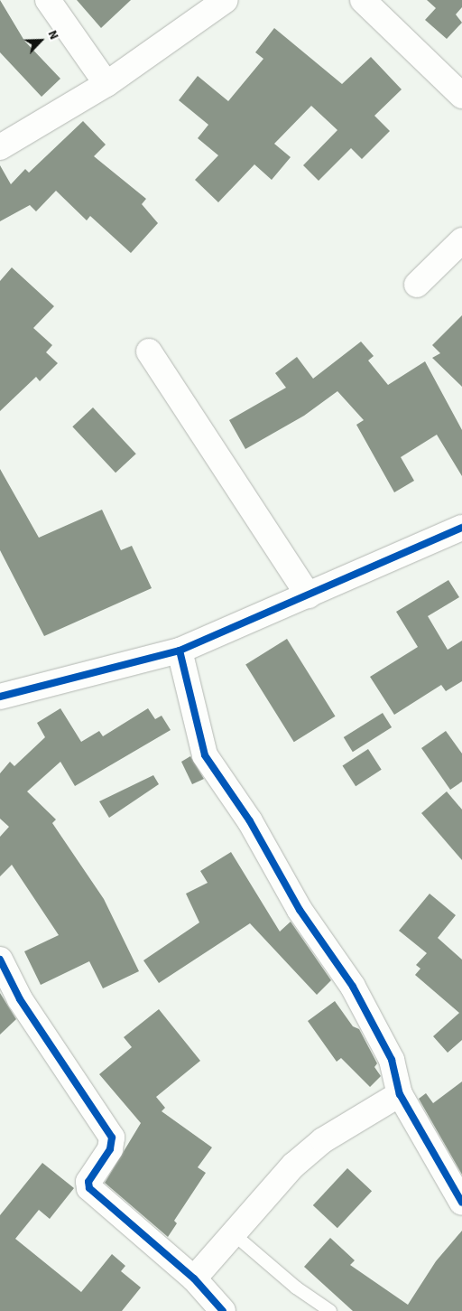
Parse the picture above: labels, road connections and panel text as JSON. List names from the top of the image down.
{
  "north": "top right"
}
